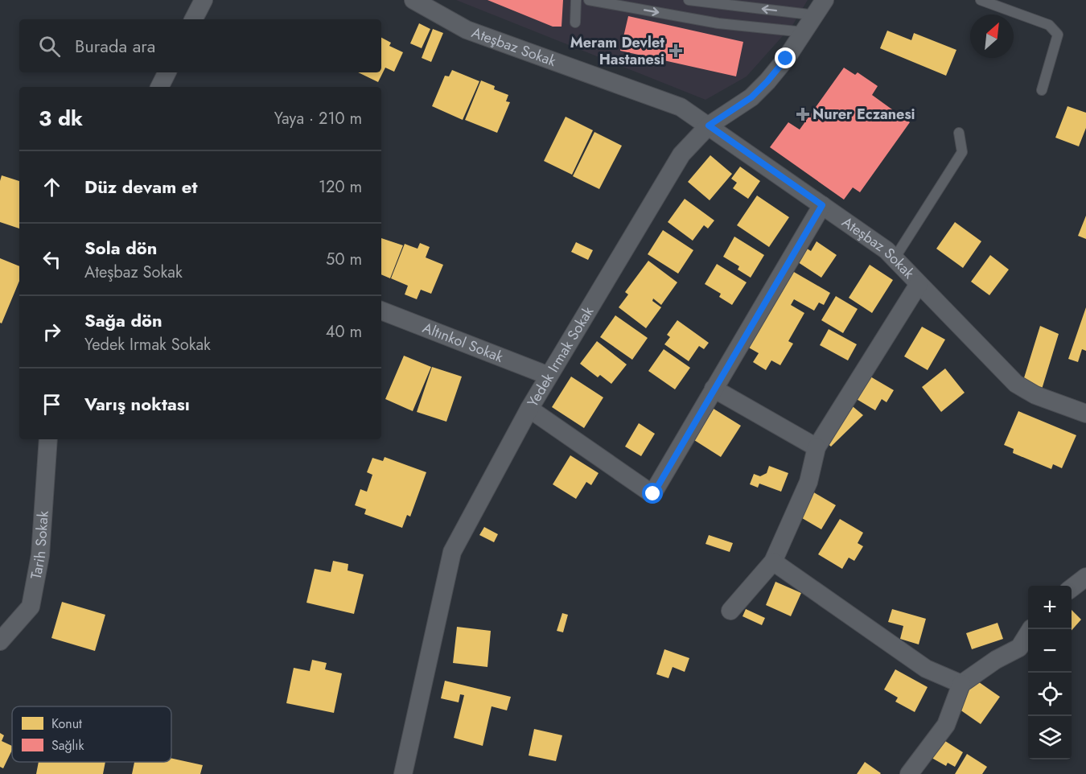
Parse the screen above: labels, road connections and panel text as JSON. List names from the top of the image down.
{
  "streets": {
    "street": [
      "Ateşbaz Sokak",
      "Altınkol Sokak",
      "Yedek Irmak Sokak",
      "Tarih Sokak"
    ]
  },
  "crossings": [
    ["Ateşbaz Sokak", "Yedek Irmak Sokak"],
    ["Altınkol Sokak", "Yedek Irmak Sokak"]
  ],
  "places": {
    "health": ["Meram Devlet Hastanesi", "Nurer Eczanesi"]
  },
  "legend": ["Konut", "Sağlık"],
  "north": "top right",
  "page": {
    "search": "Burada ara",
    "heading": ["3 dk", "Yaya · 210 m"],
    "list": [
      ["Düz devam et", "120 m"],
      ["Sola dön", "Ateşbaz Sokak", "50 m"],
      ["Sağa dön", "Yedek Irmak Sokak", "40 m"],
      "Varış noktası"
    ],
    "map_buttons": ["+", "−"]
  }
}
